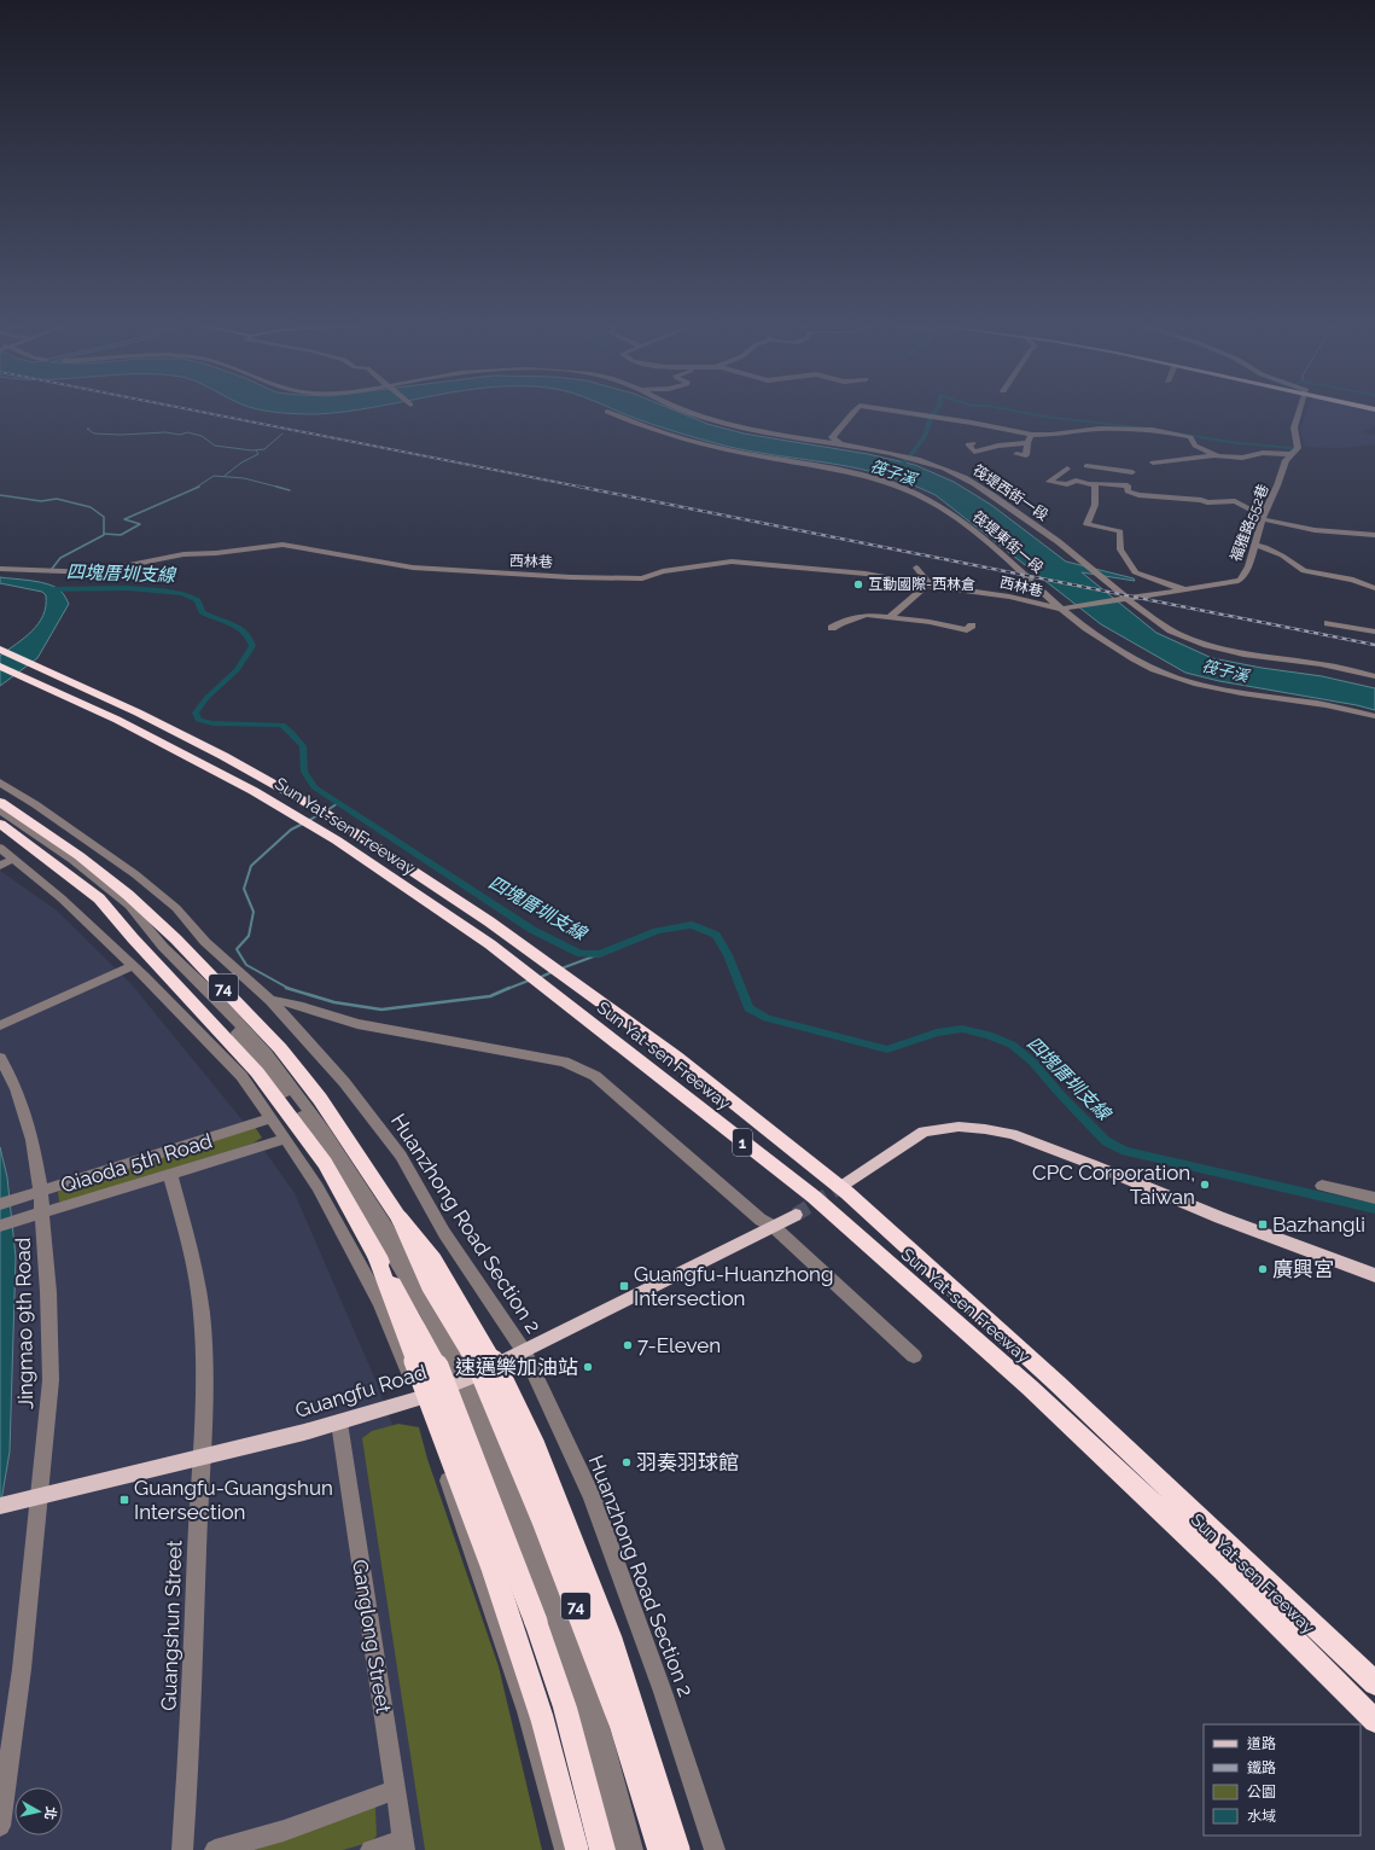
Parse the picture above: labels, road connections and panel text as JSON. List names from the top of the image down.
{
  "streets": {
    "highway": ["Sun Yat-sen Freeway", "74", "1"],
    "main road": ["Guangfu Road"],
    "street": [
      "筏堤西街一段",
      "福雅路552巷",
      "筏堤東街一段",
      "西林巷",
      "Qiaoda 5th Road",
      "Huanzhong Road Section 2",
      "Jingmao 9th Road",
      "Guangshun Street",
      "Ganglong Street"
    ]
  },
  "crossings": [
    ["筏堤西街一段", "福雅路552巷"],
    ["福雅路552巷", "筏堤東街一段"],
    ["福雅路552巷", "西林巷"],
    ["筏堤東街一段", "西林巷"],
    ["Qiaoda 5th Road", "Jingmao 9th Road"],
    ["Qiaoda 5th Road", "Guangshun Street"],
    ["Huanzhong Road Section 2", "Guangfu Road"],
    ["Jingmao 9th Road", "Guangfu Road"],
    ["Guangfu Road", "Guangshun Street"],
    ["Guangfu Road", "Ganglong Street"]
  ],
  "water": ["筏子溪", "四塊厝圳支線"],
  "places": {
    "other": [
      "互動國際-西林倉",
      "CPC Corporation, Taiwan",
      "廣興宮",
      "7-Eleven",
      "速邁樂加油站",
      "羽奏羽球館"
    ],
    "transit": ["Bazhangli", "Guangfu-Huanzhong Intersection", "Guangfu-Guangshun Intersection"]
  },
  "legend": [
    "道路",
    "鐵路",
    "公園",
    "水域"
  ],
  "north": "right"
}
